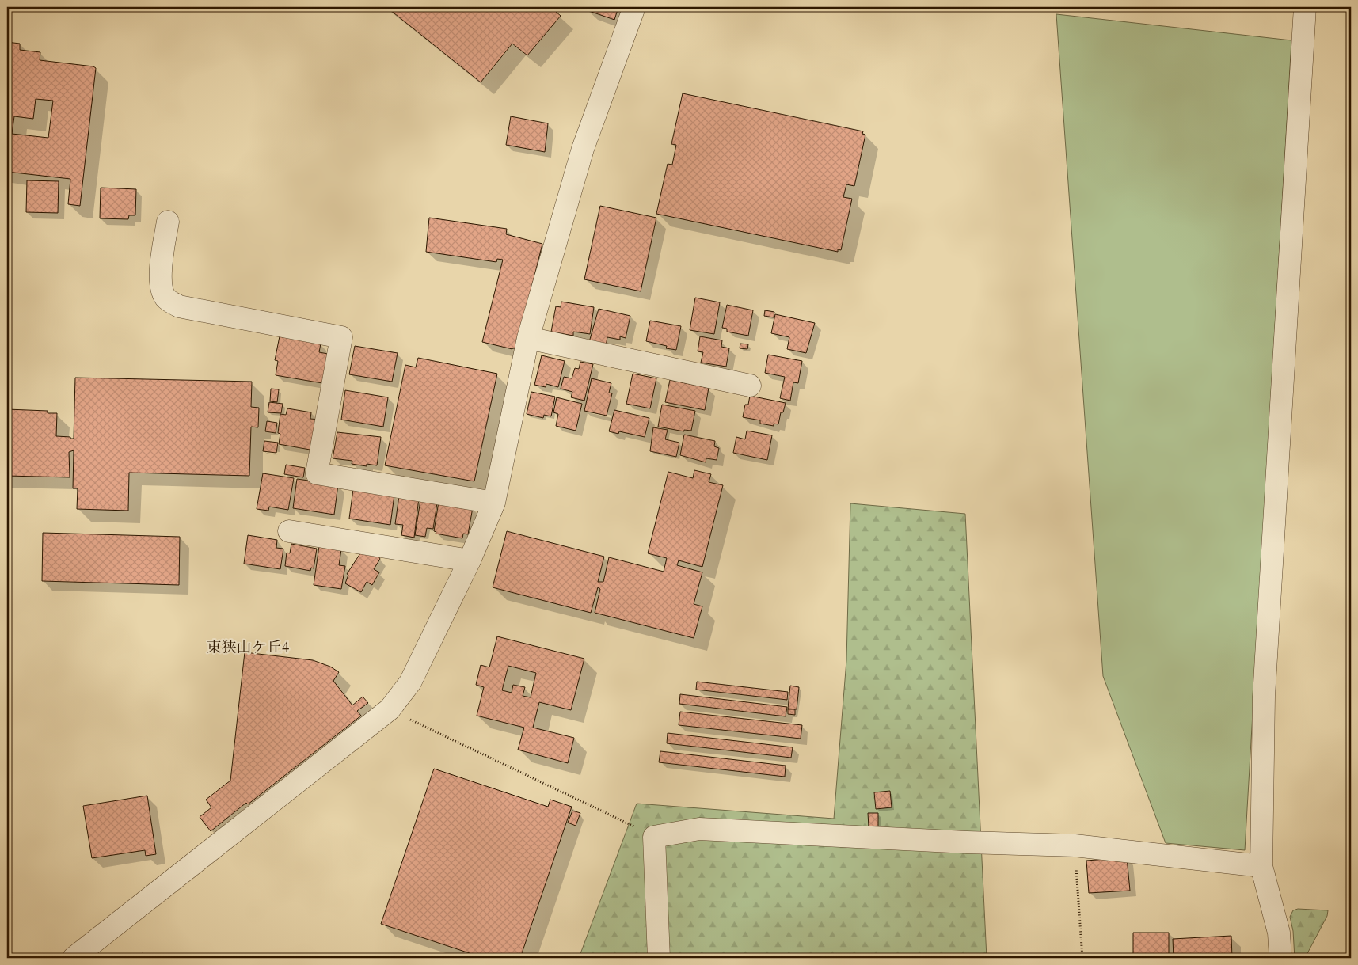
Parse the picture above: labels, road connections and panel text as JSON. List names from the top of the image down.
{
  "districts": ["東狭山ケ丘4"]
}
